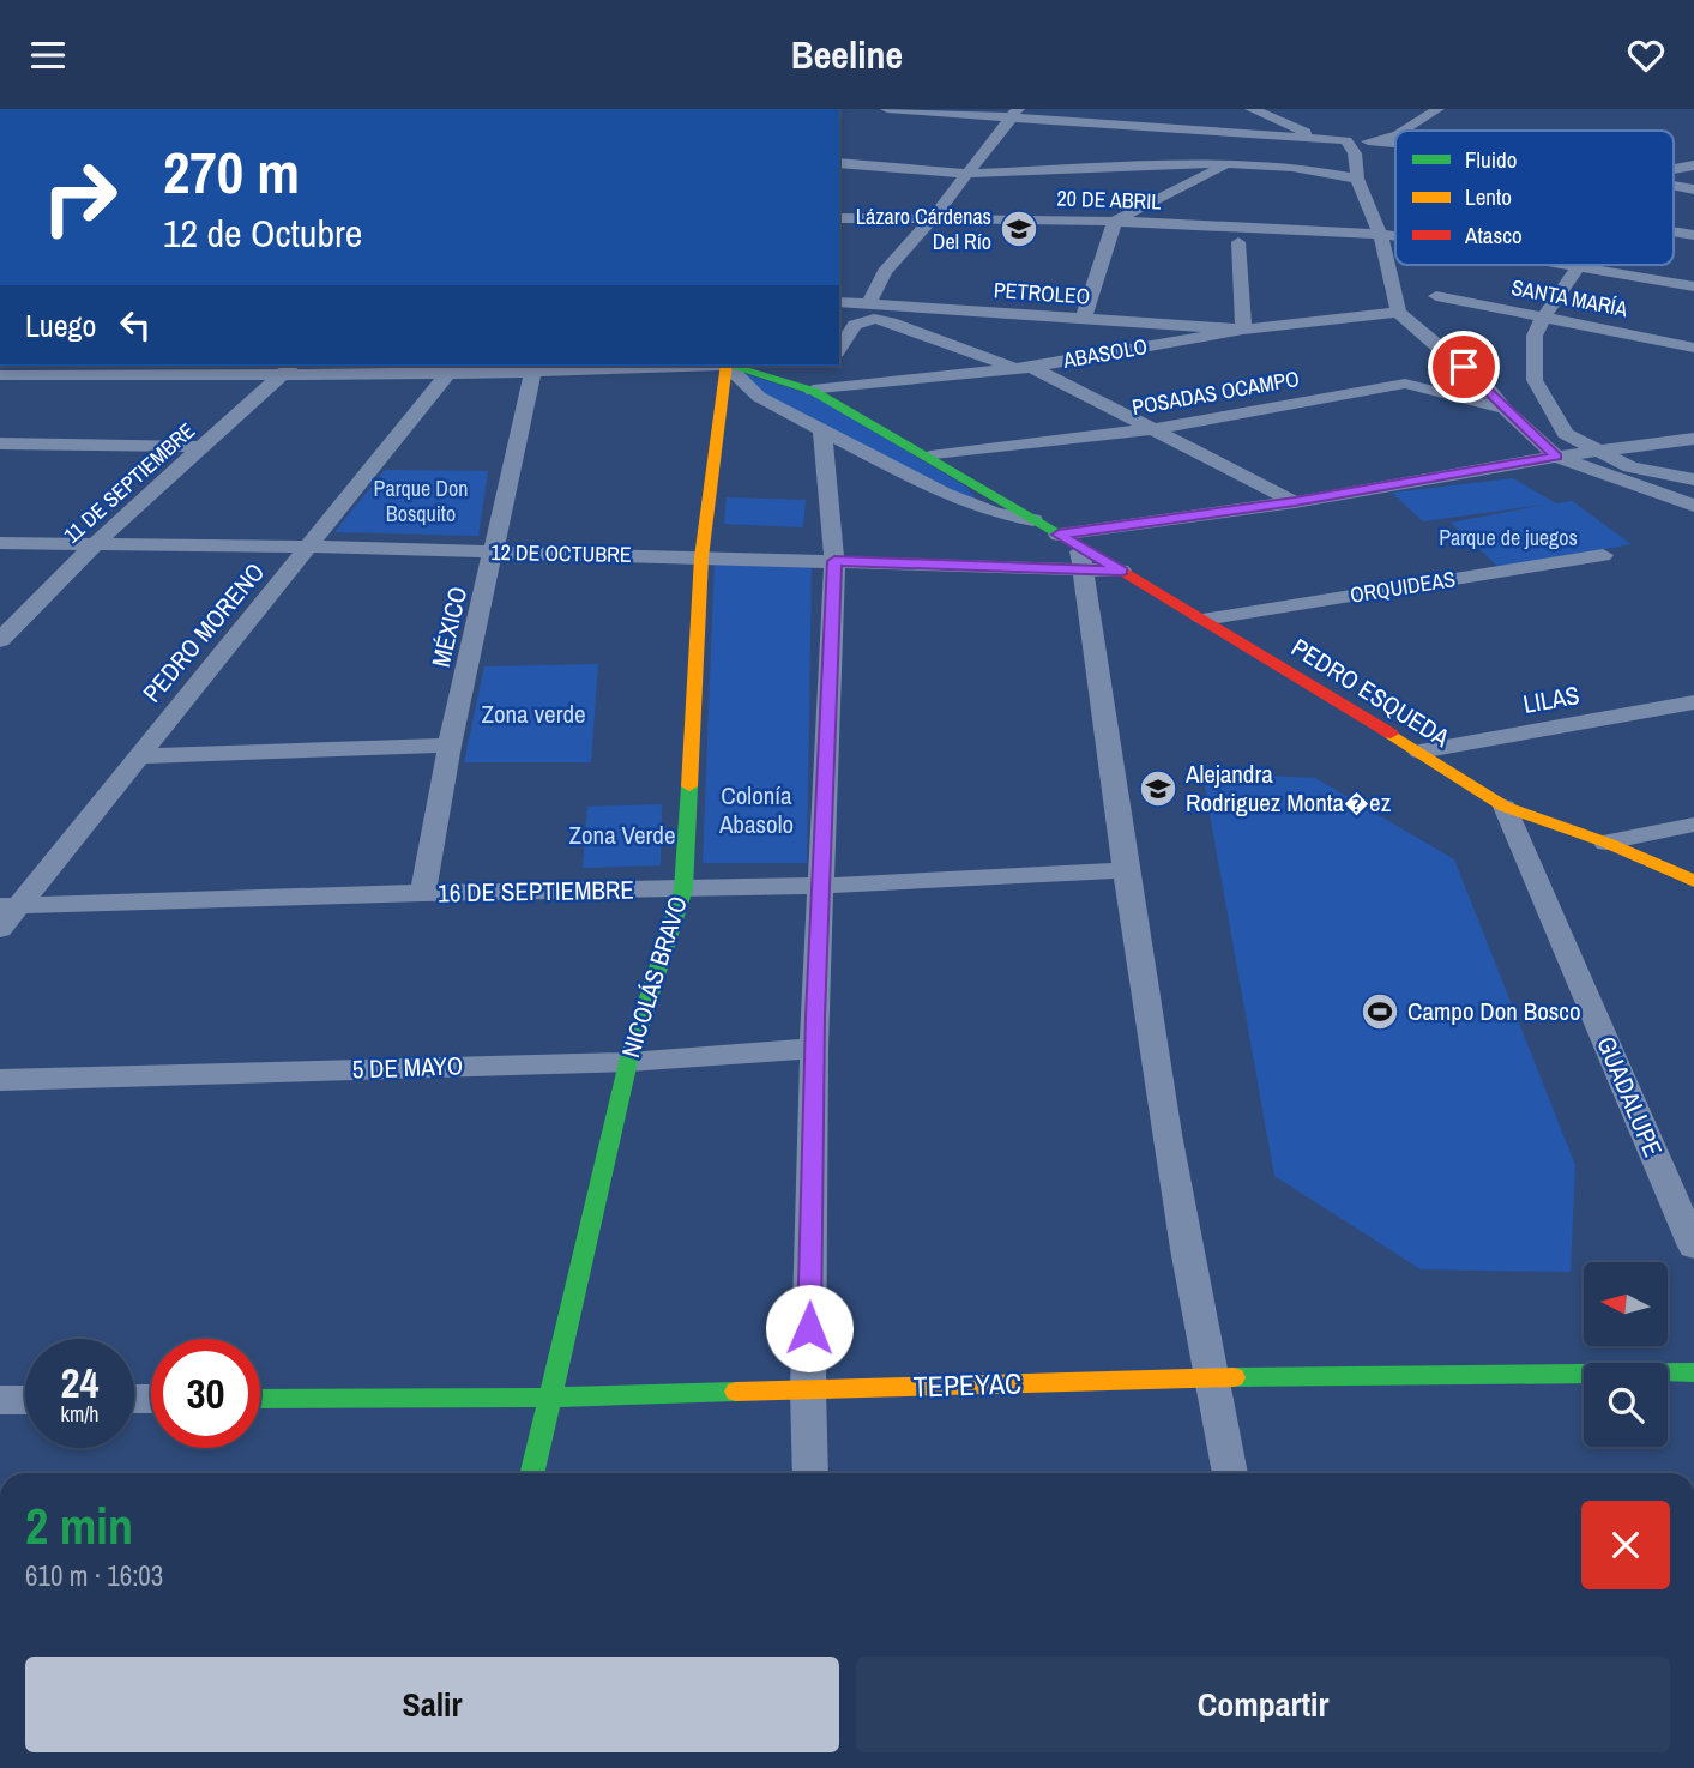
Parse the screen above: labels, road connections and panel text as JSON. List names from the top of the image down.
{
  "streets": {
    "street": [
      "20 DE ABRIL",
      "PETROLEO",
      "SANTA MARÍA",
      "ABASOLO",
      "POSADAS OCAMPO",
      "11 DE SEPTIEMBRE",
      "12 DE OCTUBRE",
      "ORQUIDEAS",
      "MÉXICO",
      "PEDRO MORENO",
      "PEDRO ESQUEDA",
      "LILAS",
      "16 DE SEPTIEMBRE",
      "NICOLÁS BRAVO",
      "5 DE MAYO",
      "GUADALUPE",
      "TEPEYAC"
    ]
  },
  "crossings": [
    ["PETROLEO", "ABASOLO"],
    ["11 DE SEPTIEMBRE", "12 DE OCTUBRE"],
    ["12 DE OCTUBRE", "MÉXICO"],
    ["12 DE OCTUBRE", "PEDRO MORENO"],
    ["12 DE OCTUBRE", "PEDRO ESQUEDA"],
    ["12 DE OCTUBRE", "NICOLÁS BRAVO"],
    ["ORQUIDEAS", "PEDRO ESQUEDA"],
    ["MÉXICO", "16 DE SEPTIEMBRE"],
    ["PEDRO MORENO", "16 DE SEPTIEMBRE"],
    ["PEDRO ESQUEDA", "LILAS"],
    ["PEDRO ESQUEDA", "GUADALUPE"],
    ["16 DE SEPTIEMBRE", "NICOLÁS BRAVO"],
    ["NICOLÁS BRAVO", "5 DE MAYO"],
    ["NICOLÁS BRAVO", "TEPEYAC"]
  ],
  "parks": [
    "Parque Don Bosquito",
    "Parque de juegos",
    "Zona verde",
    "Colonía Abasolo",
    "Zona Verde"
  ],
  "places": {
    "school or university": ["Lázaro Cárdenas Del Río", "Alejandra Rodriguez Monta�ez"],
    "sports": ["Campo Don Bosco"]
  },
  "legend": ["Fluido", "Lento", "Atasco"],
  "north": "left",
  "page": {
    "header": "Beeline",
    "turn": ["270 m", "12 de Octubre"],
    "then": "Luego",
    "speed": "24 km/h",
    "limit": "30",
    "heading": ["2 min", "610 m · 16:03"],
    "buttons": ["Salir", "Compartir"]
  }
}
